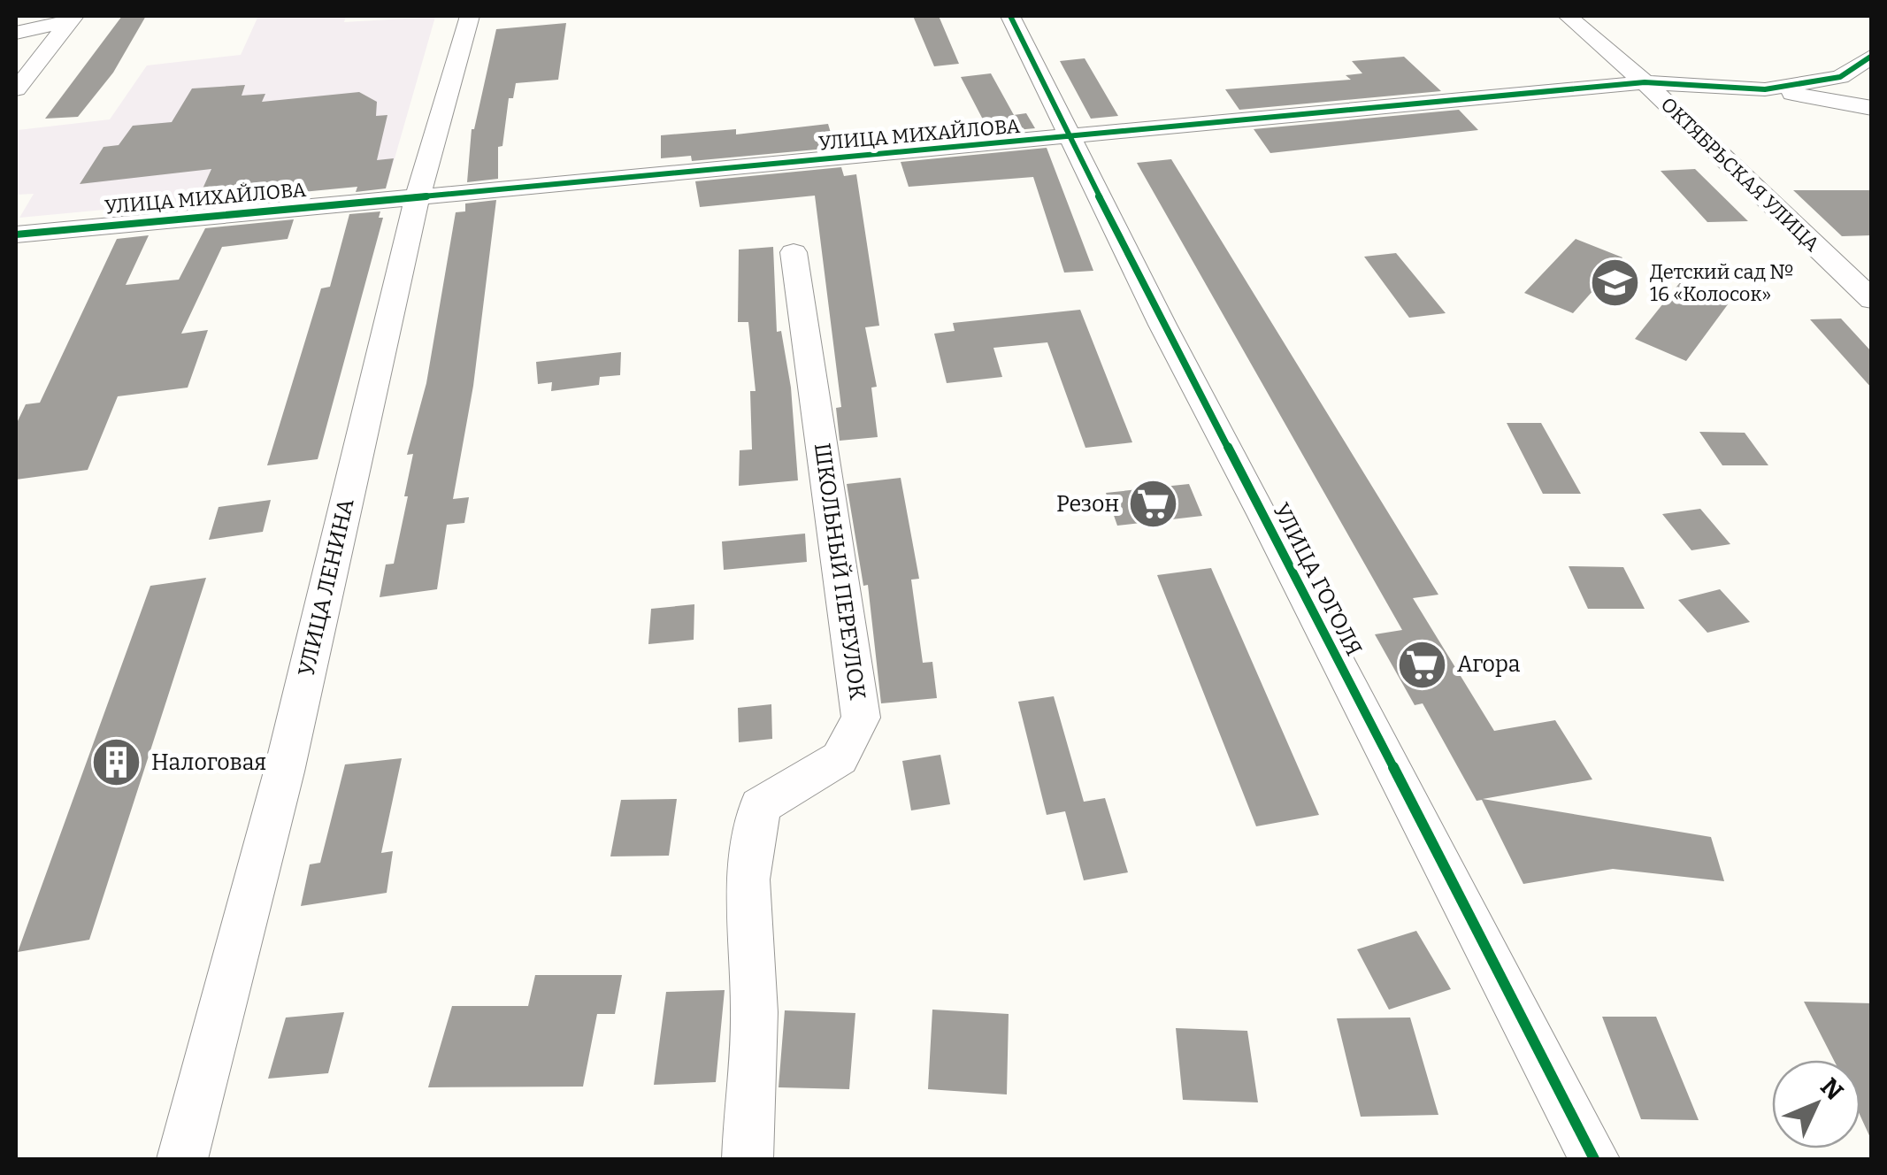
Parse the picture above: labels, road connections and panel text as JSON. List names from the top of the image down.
{
  "streets": {
    "street": [
      "УЛИЦА МИХАЙЛОВА",
      "ОКТЯБРЬСКАЯ УЛИЦА",
      "ШКОЛЬНЫЙ ПЕРЕУЛОК",
      "УЛИЦА ГОГОЛЯ",
      "УЛИЦА ЛЕНИНА"
    ]
  },
  "crossings": [
    ["УЛИЦА МИХАЙЛОВА", "ОКТЯБРЬСКАЯ УЛИЦА"],
    ["УЛИЦА МИХАЙЛОВА", "УЛИЦА ГОГОЛЯ"],
    ["УЛИЦА МИХАЙЛОВА", "УЛИЦА ЛЕНИНА"]
  ],
  "places": {
    "school or university": ["Детский сад № 16 «Колосок»"],
    "supermarket": ["Резон", "Агора"],
    "building": ["Налоговая"]
  },
  "north": "top right"
}
